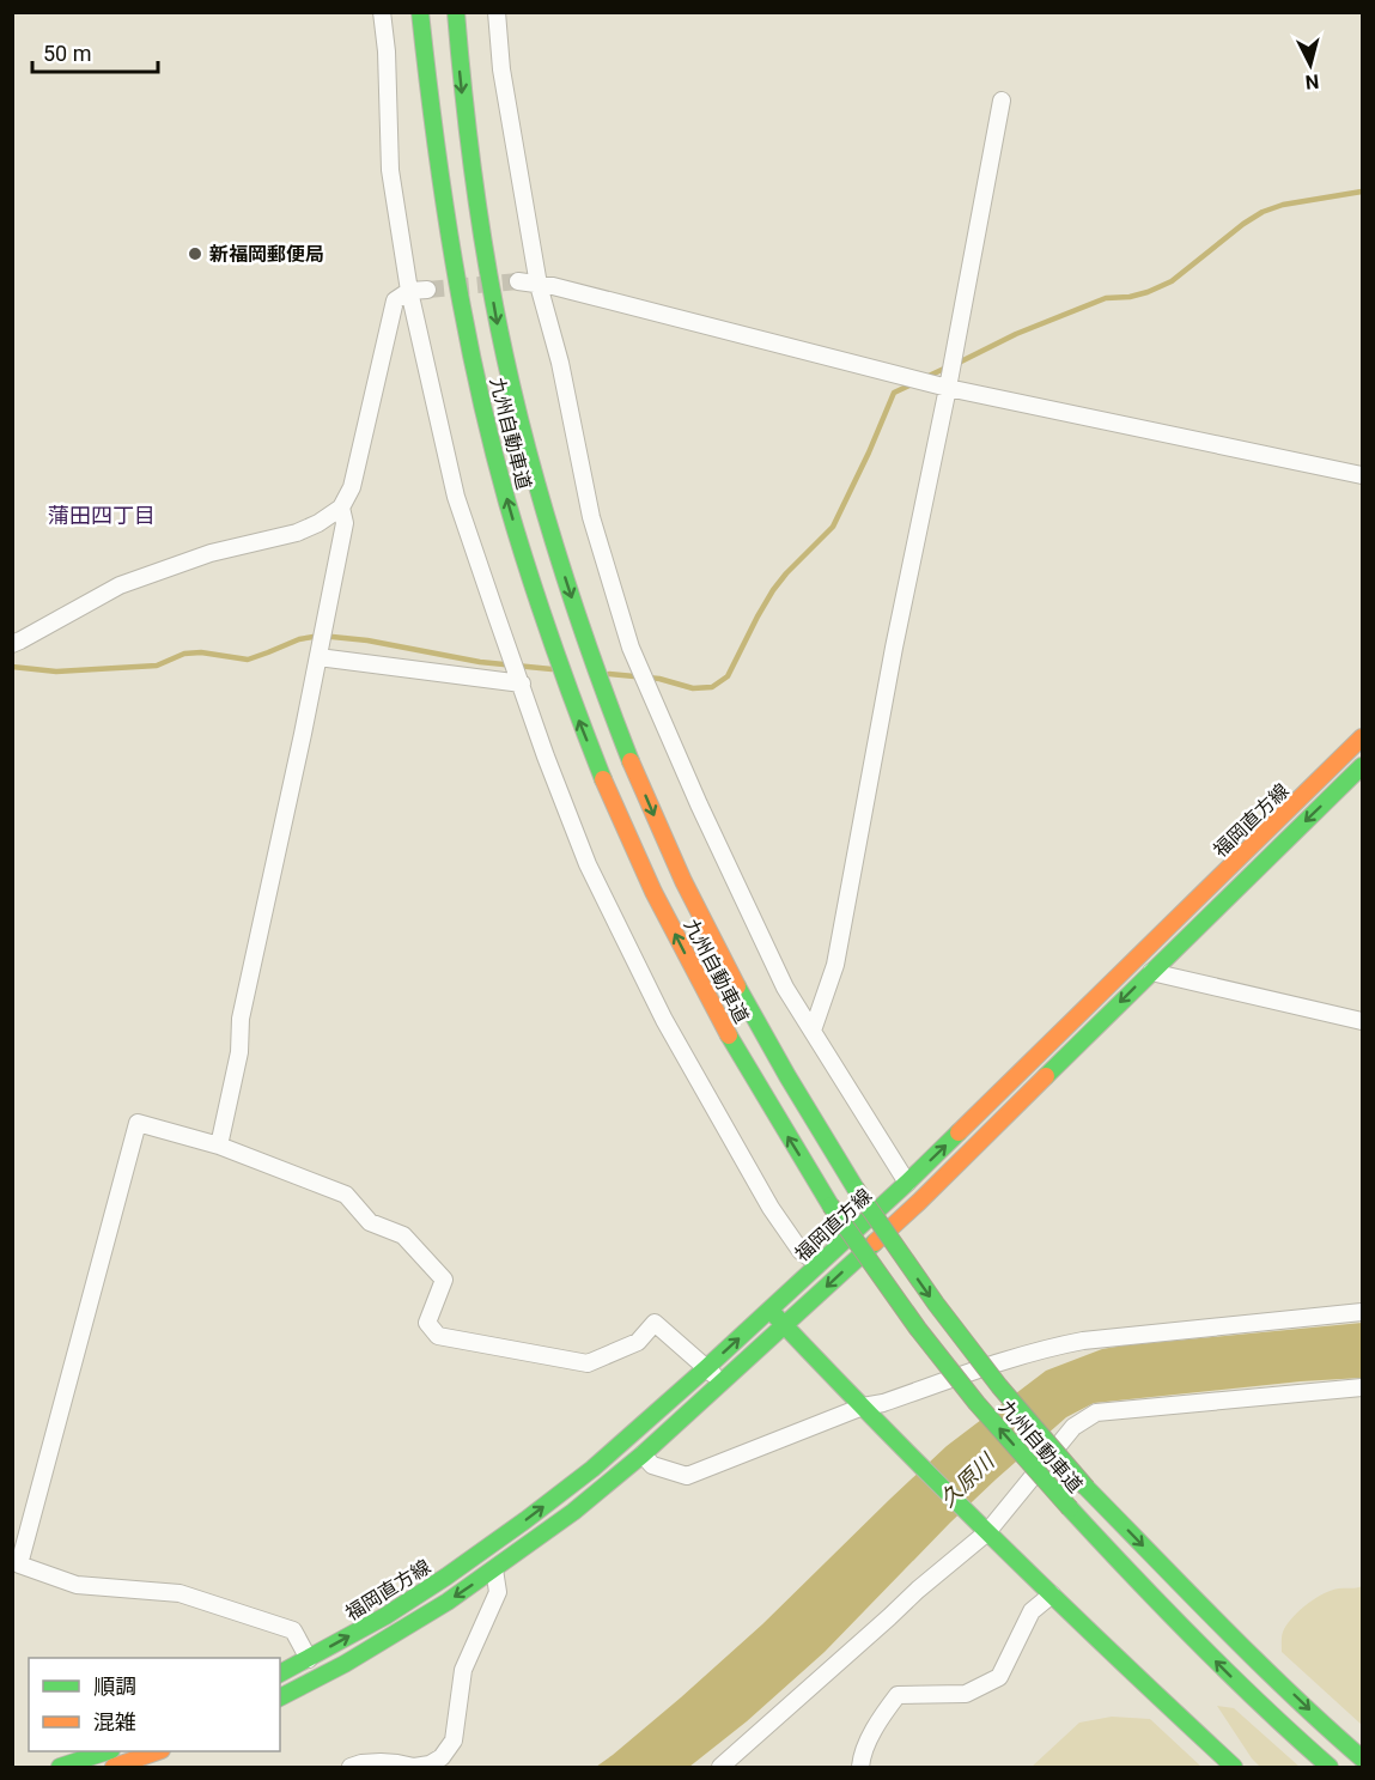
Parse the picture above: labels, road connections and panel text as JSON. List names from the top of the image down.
{
  "streets": {
    "main road": ["九州自動車道", "福岡直方線"]
  },
  "districts": ["蒲田四丁目"],
  "water": ["久原川"],
  "places": ["新福岡郵便局"],
  "legend": ["順調", "混雑"],
  "scale_bar": "50 m",
  "north": "bottom"
}
